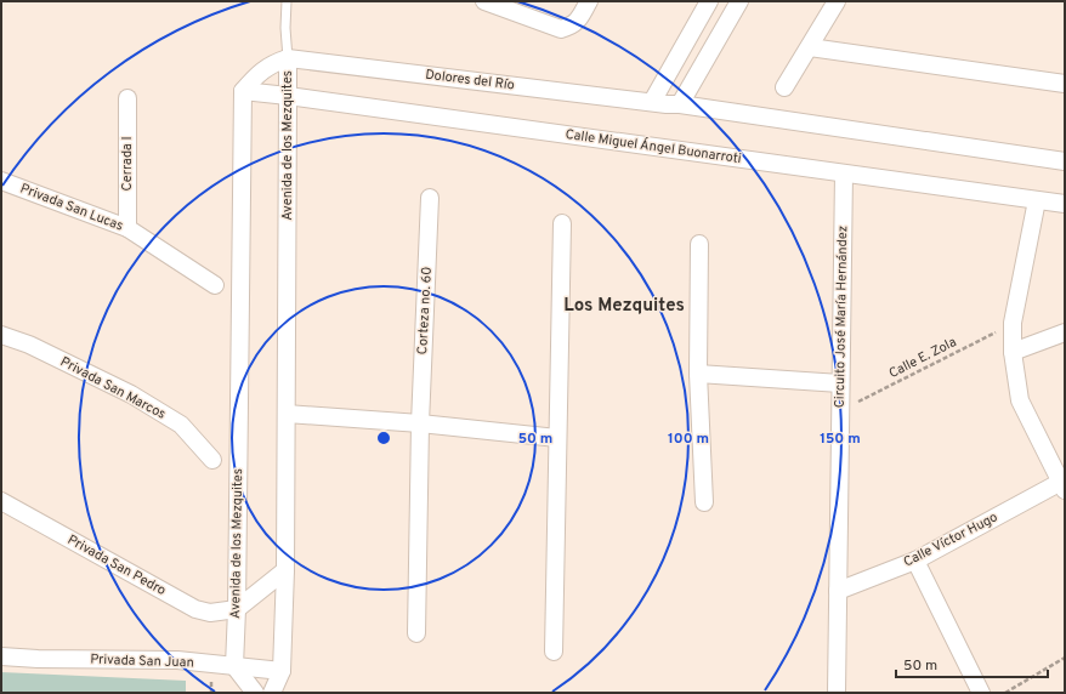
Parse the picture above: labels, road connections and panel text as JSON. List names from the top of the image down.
{
  "streets": {
    "street": [
      "Dolores del Río",
      "Avenida de los Mezquites",
      "Calle Miguel Ángel Buonarroti",
      "Cerrada I",
      "Privada San Lucas",
      "Corteza no. 60",
      "Circuito José María Hernández",
      "Privada San Marcos",
      "Calle Víctor Hugo",
      "Privada San Pedro",
      "Privada San Juan"
    ],
    "path": ["Calle E. Zola"]
  },
  "crossings": [
    ["Dolores del Río", "Avenida de los Mezquites"],
    ["Avenida de los Mezquites", "Calle Miguel Ángel Buonarroti"],
    ["Avenida de los Mezquites", "Privada San Pedro"],
    ["Avenida de los Mezquites", "Privada San Juan"],
    ["Calle Miguel Ángel Buonarroti", "Circuito José María Hernández"],
    ["Cerrada I", "Privada San Lucas"],
    ["Circuito José María Hernández", "Calle E. Zola"],
    ["Circuito José María Hernández", "Calle Víctor Hugo"]
  ],
  "districts": ["Los Mezquites"],
  "scale_bar": "50 m",
  "rings": ["50 m", "100 m", "150 m"]
}
